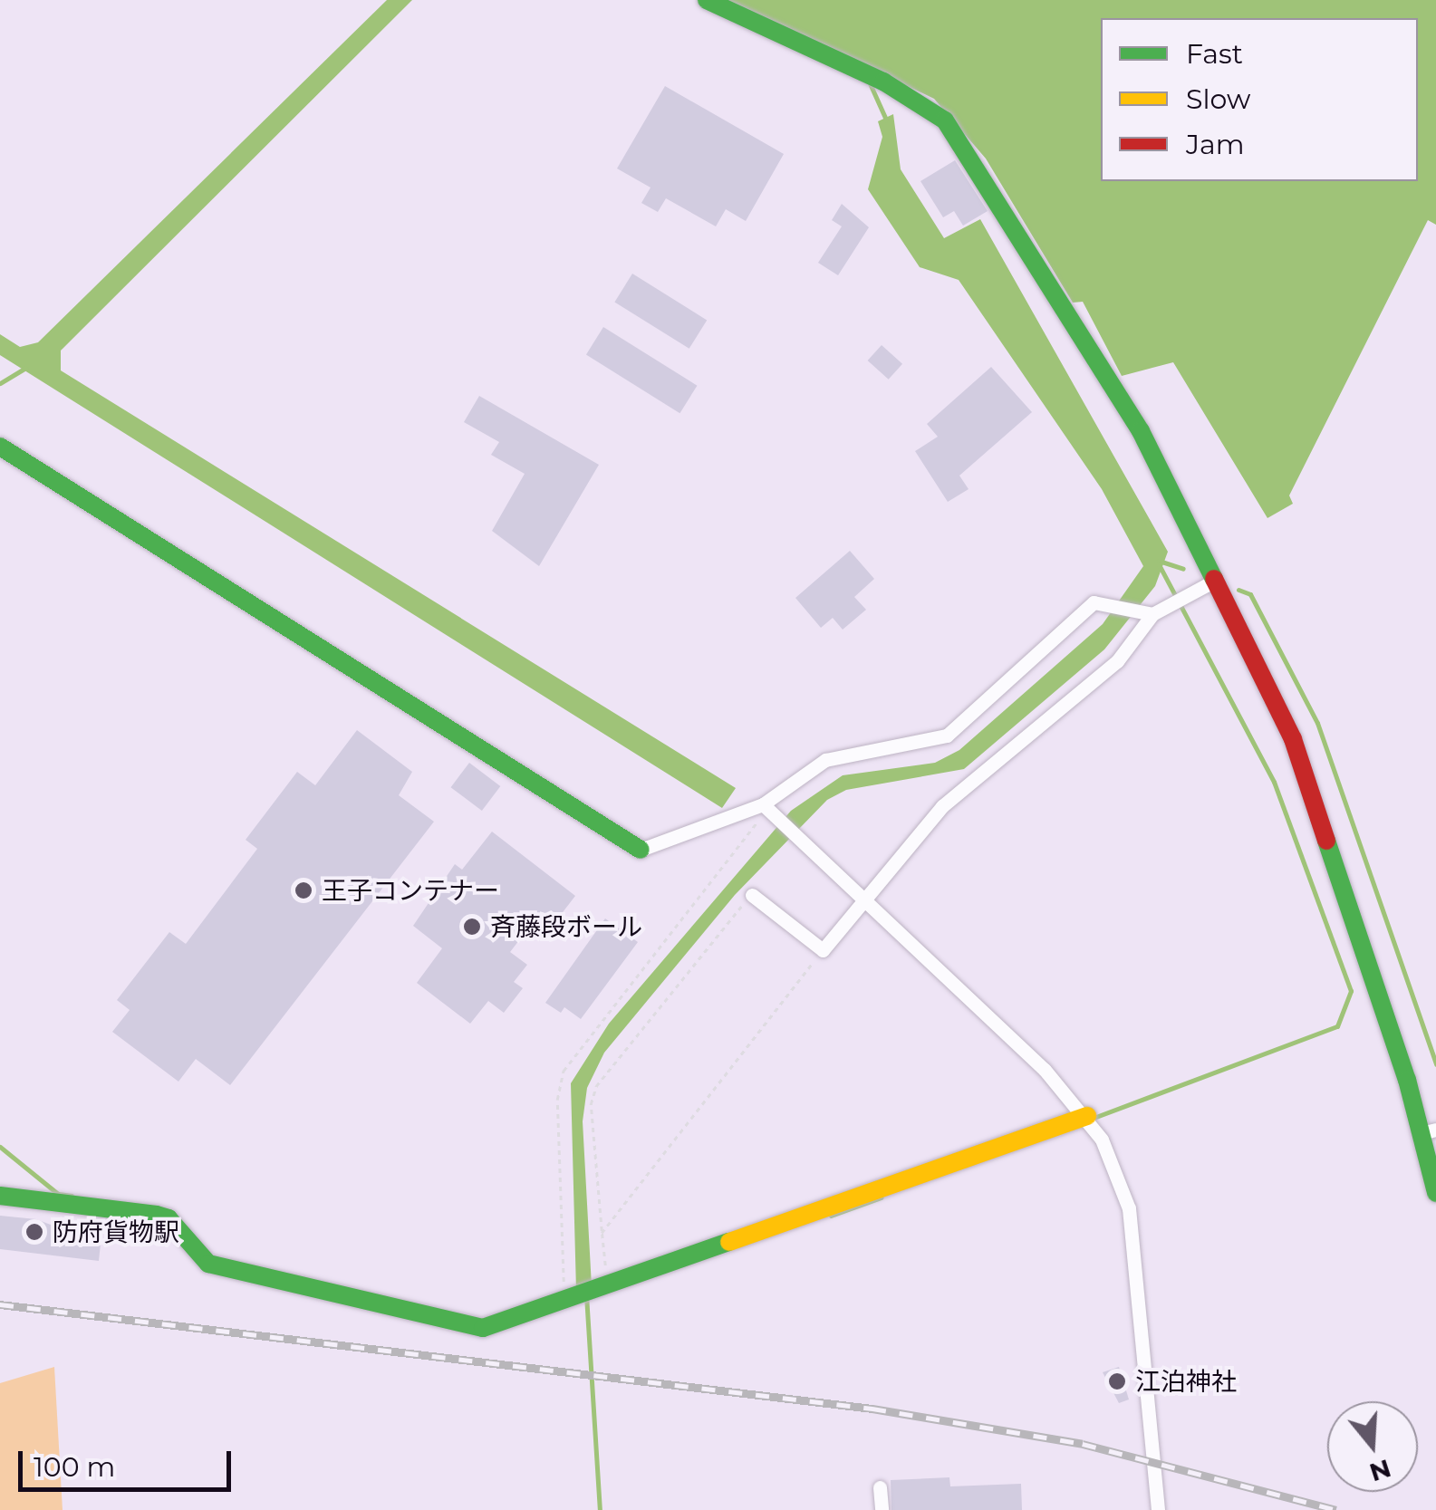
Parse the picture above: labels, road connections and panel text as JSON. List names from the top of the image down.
{
  "places": [
    "王子コンテナー",
    "斉藤段ボール",
    "防府貨物駅",
    "江泊神社"
  ],
  "legend": ["Fast", "Slow", "Jam"],
  "scale_bar": "100 m",
  "north": "bottom"
}
